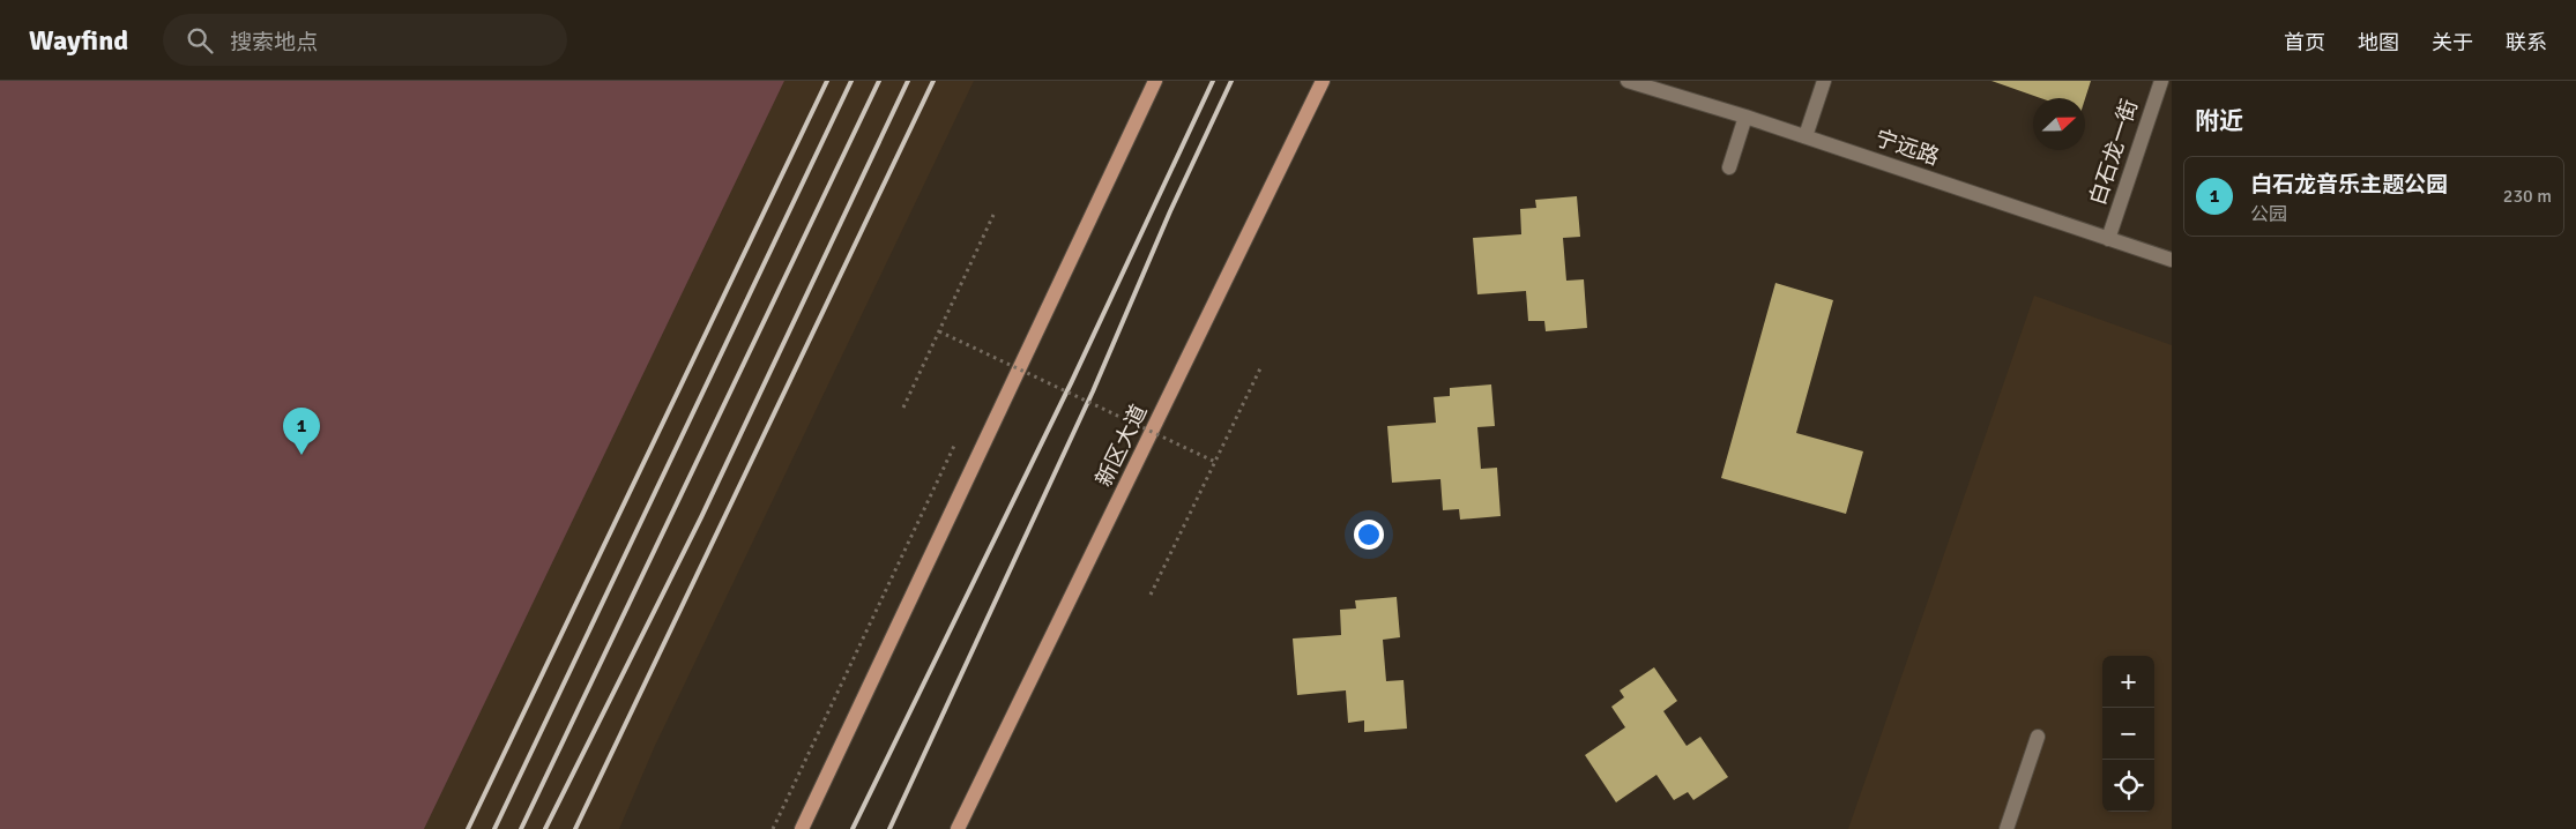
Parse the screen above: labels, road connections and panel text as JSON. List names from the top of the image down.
{
  "streets": {
    "main road": ["新区大道"],
    "street": ["宁远路", "白石龙一街"]
  },
  "crossings": [
    ["宁远路", "白石龙一街"]
  ],
  "north": "right",
  "page": {
    "header": "Wayfind",
    "search": "搜索地点",
    "nav": [
      "首页",
      "地图",
      "关于",
      "联系"
    ],
    "heading": "附近",
    "list": [
      {
        "mark": "1",
        "name": "白石龙音乐主题公园",
        "note": "公园",
        "value": "230 m"
      }
    ],
    "pins": "1",
    "map_buttons": ["+", "−"]
  }
}
